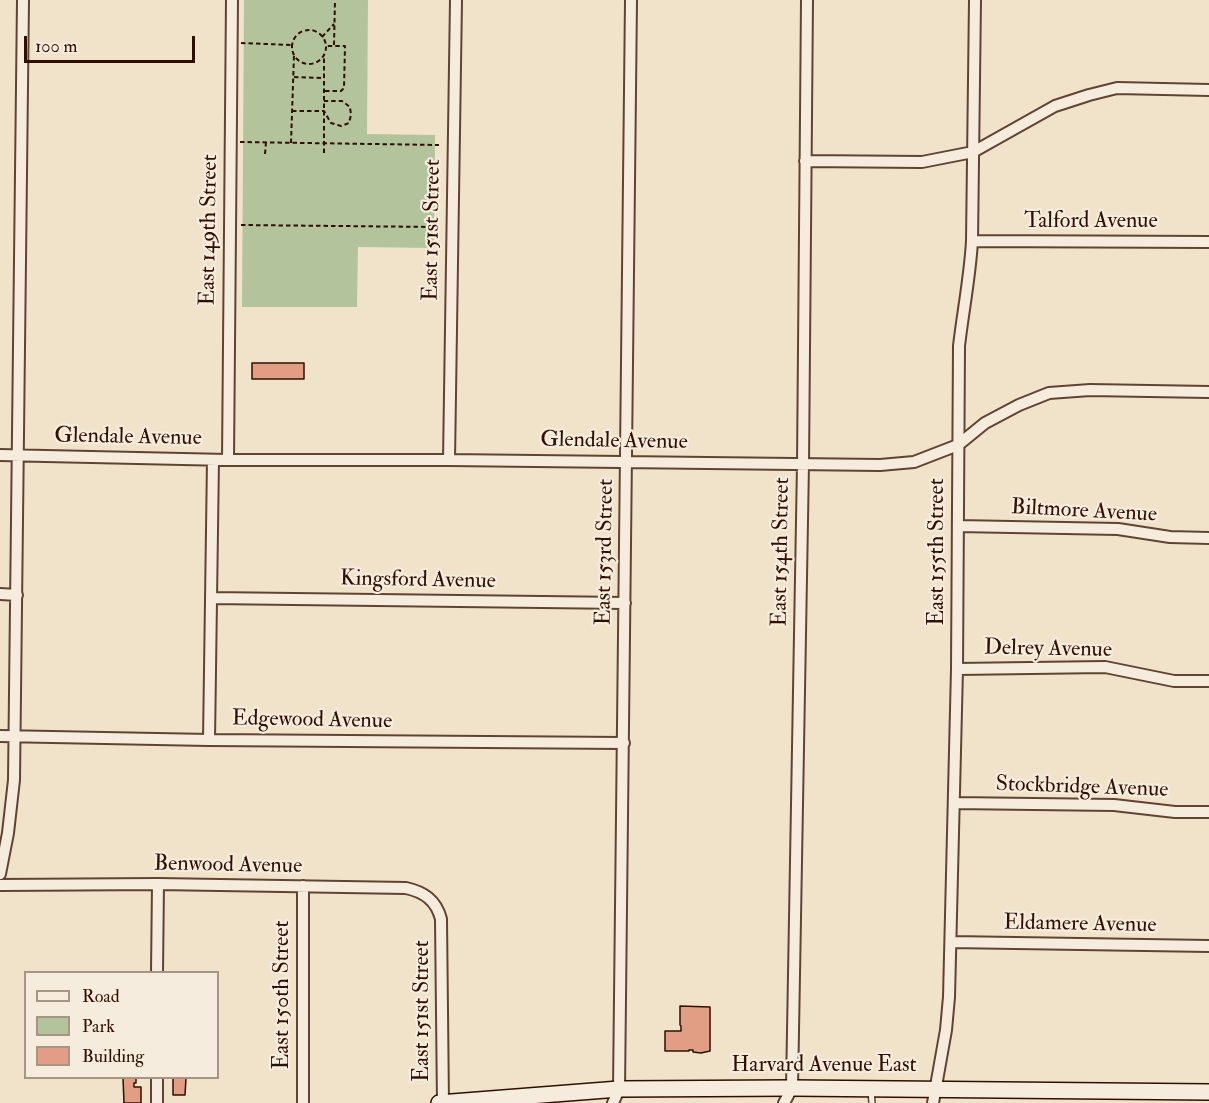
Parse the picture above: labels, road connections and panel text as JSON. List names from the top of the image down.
{
  "streets": {
    "main road": ["Harvard Avenue East"],
    "street": [
      "Talford Avenue",
      "East 149th Street",
      "East 151st Street",
      "Glendale Avenue",
      "Biltmore Avenue",
      "East 153rd Street",
      "East 154th Street",
      "East 155th Street",
      "Kingsford Avenue",
      "Delrey Avenue",
      "Edgewood Avenue",
      "Stockbridge Avenue",
      "Benwood Avenue",
      "Eldamere Avenue",
      "East 150th Street"
    ]
  },
  "crossings": [
    ["Talford Avenue", "East 155th Street"],
    ["East 149th Street", "Glendale Avenue"],
    ["East 151st Street", "Glendale Avenue"],
    ["East 151st Street", "Benwood Avenue"],
    ["East 151st Street", "Harvard Avenue East"],
    ["Glendale Avenue", "East 153rd Street"],
    ["Glendale Avenue", "East 154th Street"],
    ["Glendale Avenue", "East 155th Street"],
    ["Biltmore Avenue", "East 155th Street"],
    ["East 153rd Street", "Kingsford Avenue"],
    ["East 153rd Street", "Edgewood Avenue"],
    ["East 153rd Street", "Harvard Avenue East"],
    ["East 154th Street", "Harvard Avenue East"],
    ["East 155th Street", "Delrey Avenue"],
    ["East 155th Street", "Stockbridge Avenue"],
    ["East 155th Street", "Eldamere Avenue"],
    ["East 155th Street", "Harvard Avenue East"],
    ["Benwood Avenue", "East 150th Street"]
  ],
  "legend": ["Road", "Park", "Building"],
  "scale_bar": "100 m"
}
